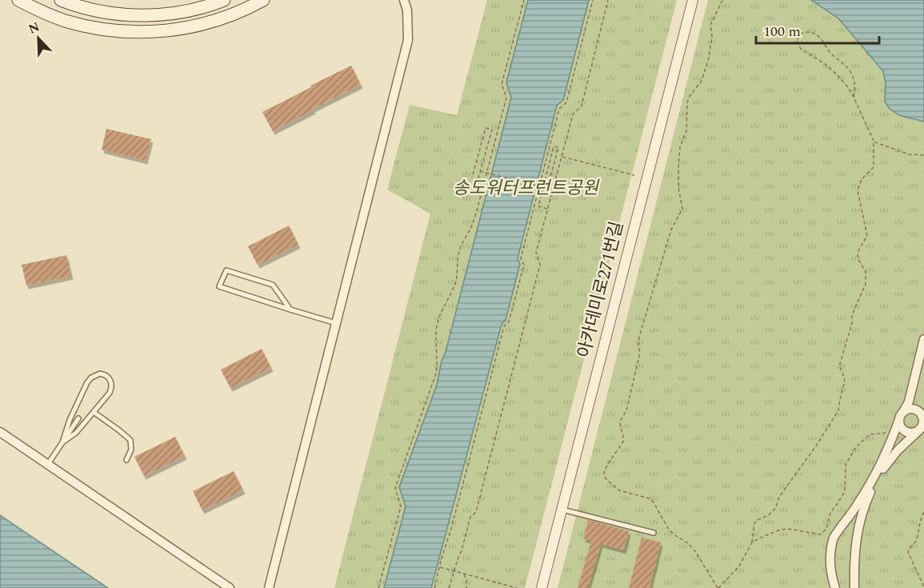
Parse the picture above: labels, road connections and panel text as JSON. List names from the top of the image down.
{
  "streets": {
    "street": ["아카데미로271번길"]
  },
  "parks": ["송도워터프런트공원"],
  "scale_bar": "100 m",
  "north": "top left"
}
